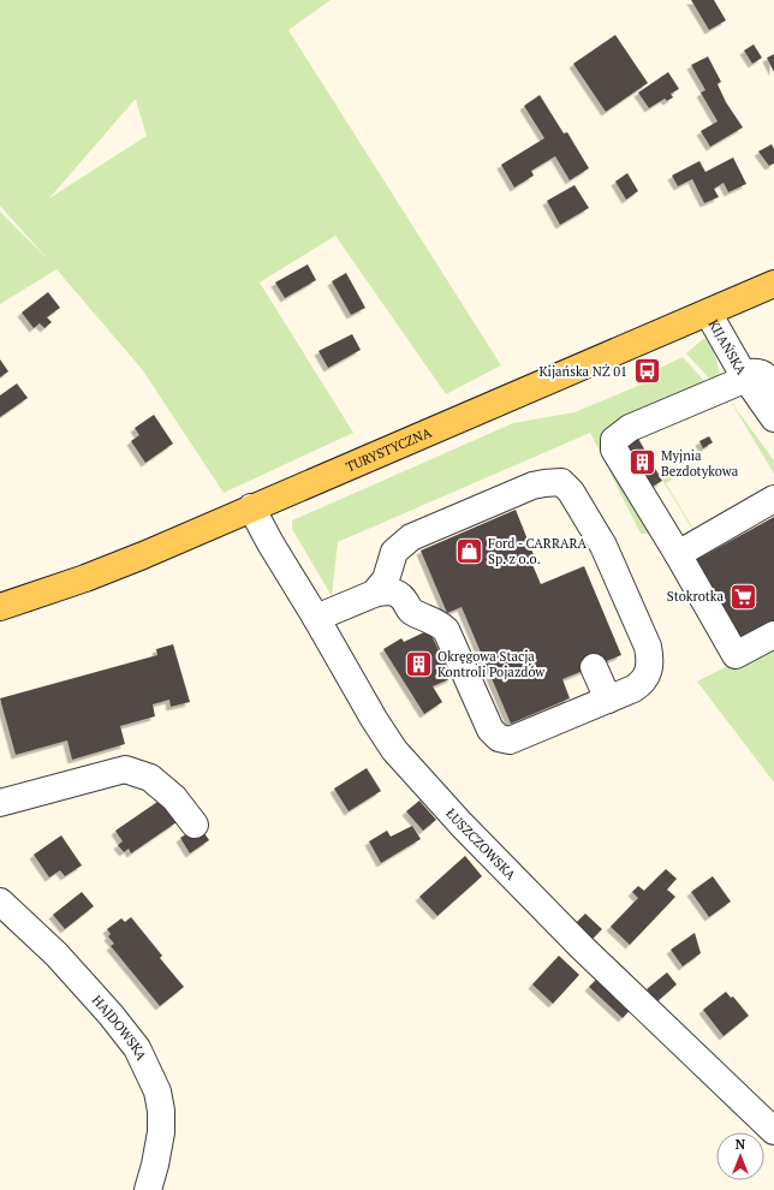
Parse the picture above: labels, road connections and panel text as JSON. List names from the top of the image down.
{
  "streets": {
    "main road": ["TURYSTYCZNA"],
    "street": ["KIJAŃSKA", "ŁUSZCZOWSKA", "HAJDOWSKA"]
  },
  "crossings": [
    ["KIJAŃSKA", "TURYSTYCZNA"],
    ["TURYSTYCZNA", "ŁUSZCZOWSKA"]
  ],
  "places": {
    "bus stop": ["Kijańska NŻ 01"],
    "building": ["Myjnia Bezdotykowa", "Okręgowa Stacja Kontroli Pojazdów"],
    "shop": ["Ford - CARRARA Sp. z o.o."],
    "supermarket": ["Stokrotka"]
  },
  "north": "top"
}
